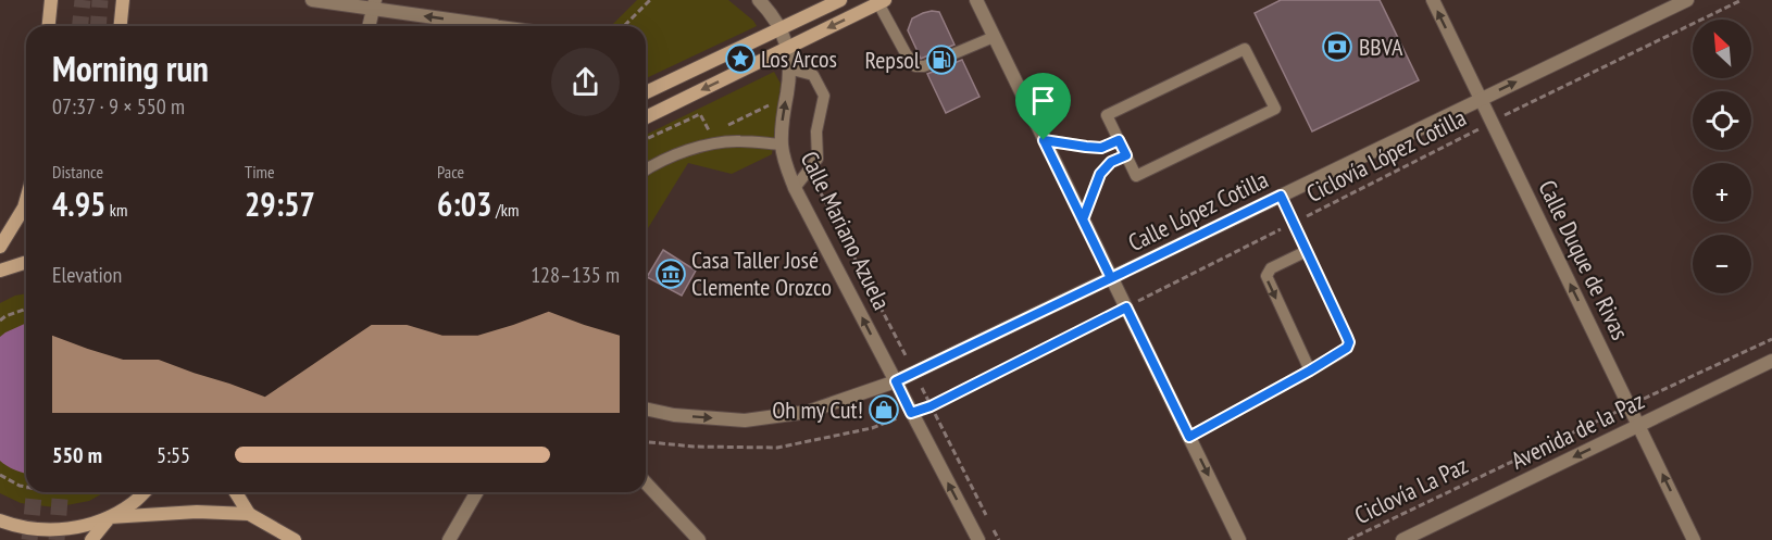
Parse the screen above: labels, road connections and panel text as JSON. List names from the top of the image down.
{
  "streets": {
    "street": [
      "Calle López Cotilla",
      "Calle Mariano Azuela",
      "Calle Duque de Rivas",
      "Avenida de la Paz"
    ],
    "path": ["Ciclovía López Cotilla", "Ciclovía La Paz"]
  },
  "crossings": [
    ["Ciclovía López Cotilla", "Calle Mariano Azuela"],
    ["Ciclovía López Cotilla", "Calle Duque de Rivas"],
    ["Calle López Cotilla", "Calle Mariano Azuela"],
    ["Calle López Cotilla", "Calle Duque de Rivas"],
    ["Calle Duque de Rivas", "Avenida de la Paz"],
    ["Calle Duque de Rivas", "Ciclovía La Paz"]
  ],
  "one_way": [
    "Calle López Cotilla",
    "Calle Mariano Azuela",
    "Calle Duque de Rivas",
    "Avenida de la Paz"
  ],
  "places": {
    "bank": ["BBVA"],
    "place": ["Los Arcos"],
    "fuel station": ["Repsol"],
    "museum": ["Casa Taller José Clemente Orozco"],
    "shop": ["Oh my Cut!"]
  },
  "north": "top left",
  "page": {
    "map_buttons": ["+", "−"],
    "heading": ["Morning run", "07:37 · 9 × 550 m"],
    "stats": [
      ["Distance", "4.95 km"],
      ["Time", "29:57"],
      ["Pace", "6:03 /km"]
    ],
    "chart": ["Elevation", "128–135 m"],
    "list": [
      {
        "name": "550 m",
        "note": "5:55"
      }
    ]
  }
}
